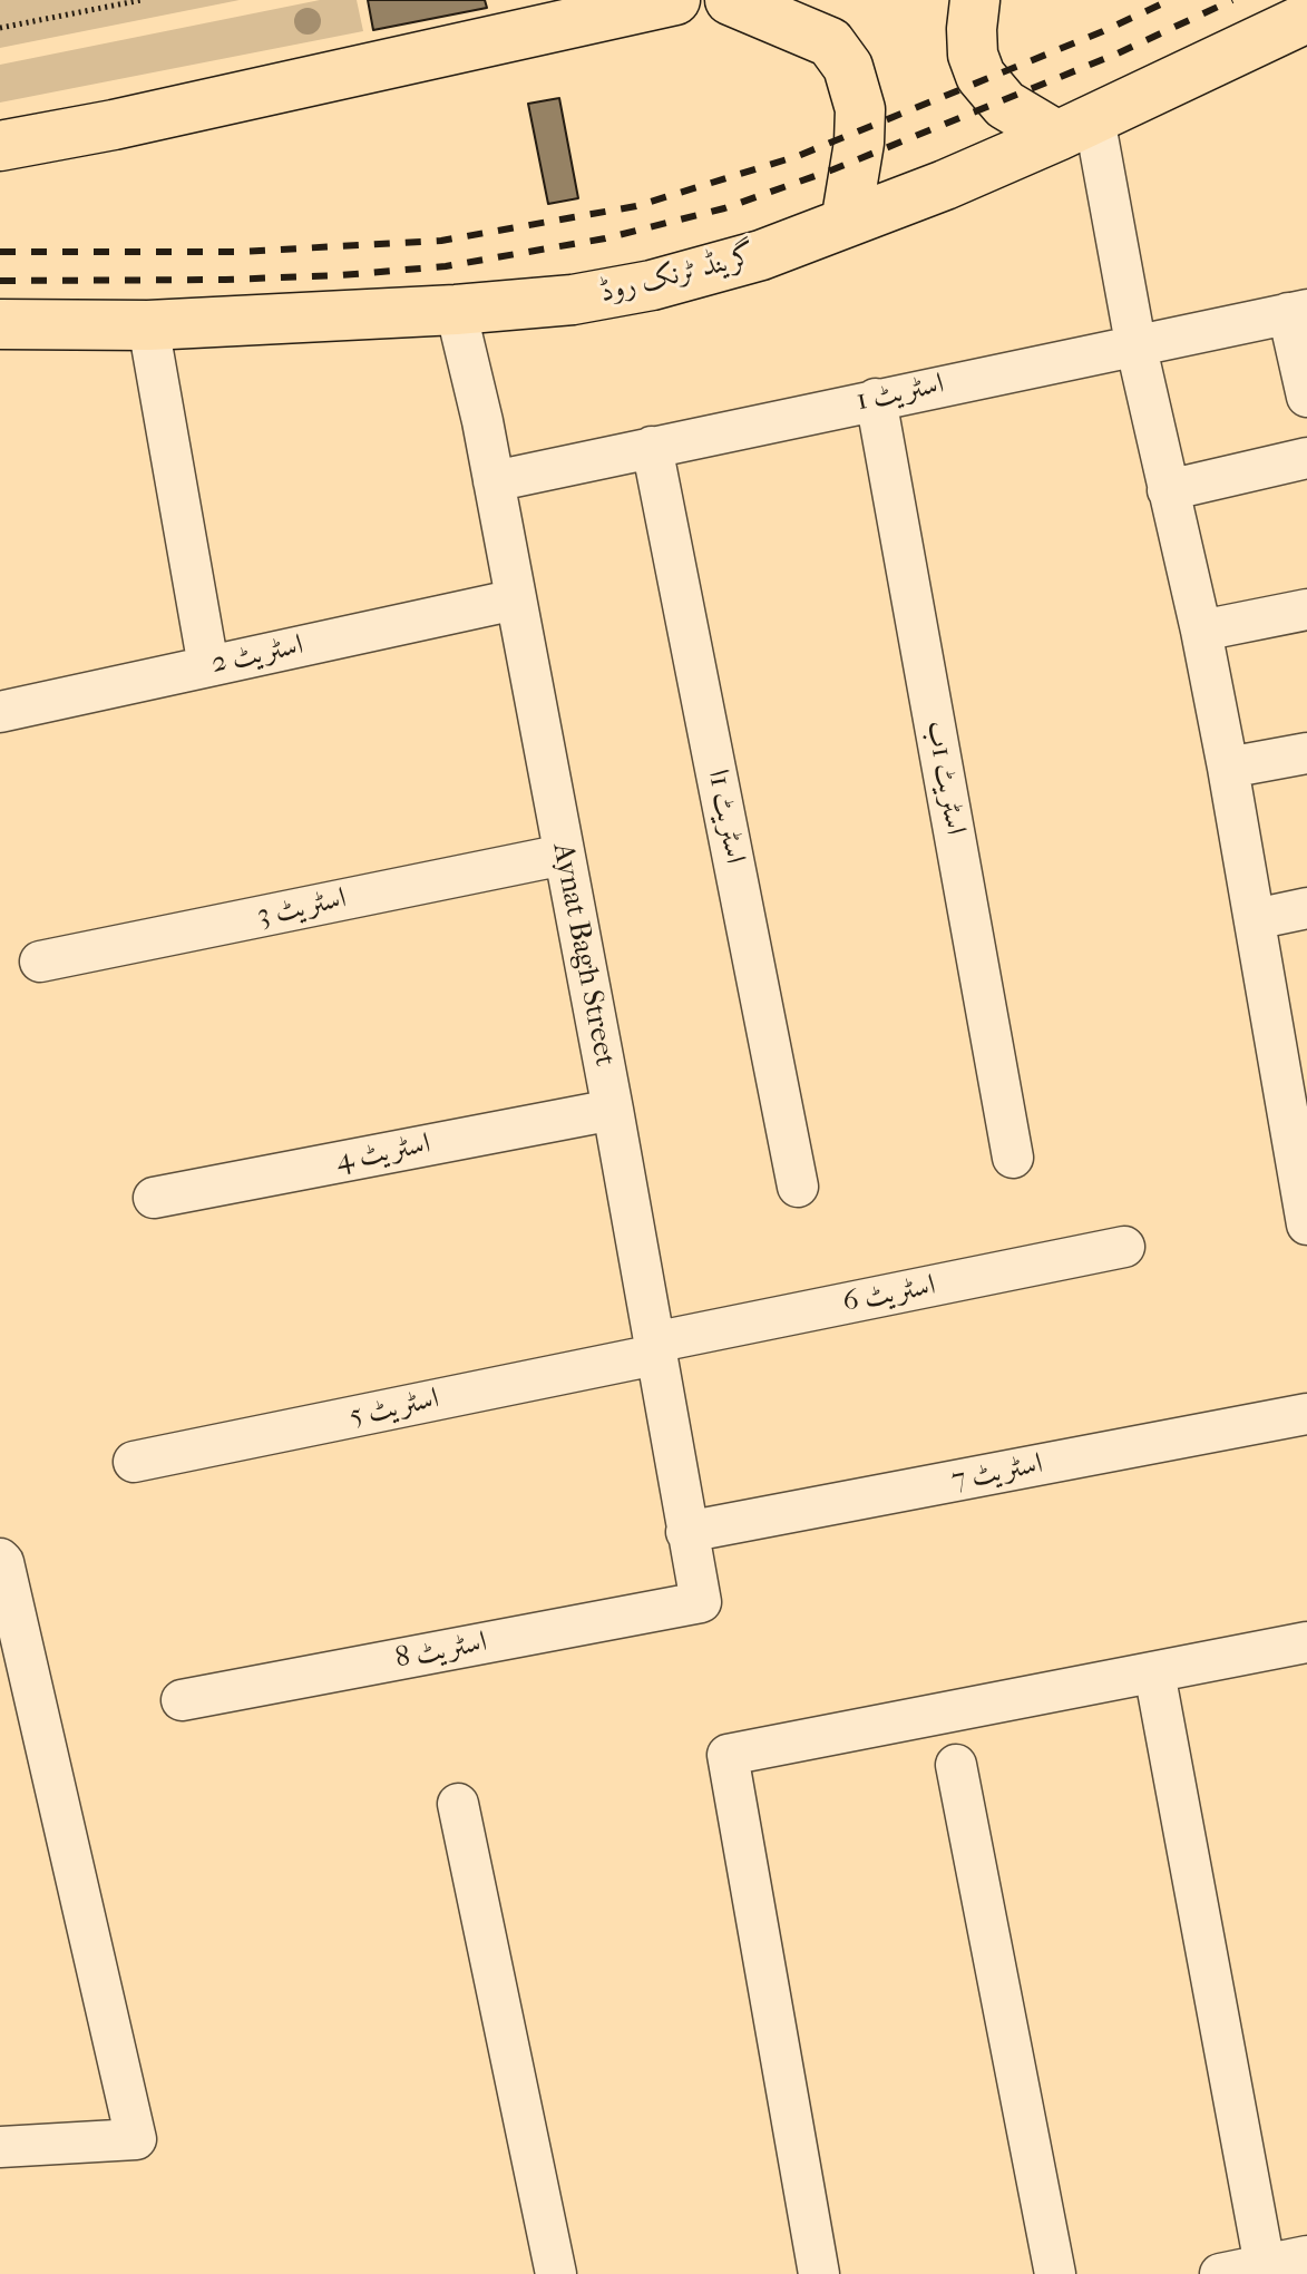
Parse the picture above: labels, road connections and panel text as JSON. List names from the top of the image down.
{
  "streets": {
    "main road": ["گرینڈ ٹرنک روڈ"],
    "street": [
      "اسٹریٹ 1",
      "اسٹریٹ 2",
      "اسٹریٹ 1ب",
      "اسٹریٹ 1ا",
      "اسٹریٹ 3",
      "Aynat Bagh Street",
      "اسٹریٹ 4",
      "اسٹریٹ 6",
      "اسٹریٹ 5",
      "اسٹریٹ 7",
      "اسٹریٹ 8"
    ]
  },
  "crossings": [
    ["گرینڈ ٹرنک روڈ", "Aynat Bagh Street"],
    ["اسٹریٹ 1", "اسٹریٹ 1ب"],
    ["اسٹریٹ 1", "اسٹریٹ 1ا"],
    ["اسٹریٹ 1", "Aynat Bagh Street"],
    ["اسٹریٹ 2", "Aynat Bagh Street"],
    ["اسٹریٹ 3", "Aynat Bagh Street"],
    ["Aynat Bagh Street", "اسٹریٹ 4"],
    ["Aynat Bagh Street", "اسٹریٹ 6"],
    ["Aynat Bagh Street", "اسٹریٹ 5"],
    ["Aynat Bagh Street", "اسٹریٹ 7"],
    ["Aynat Bagh Street", "اسٹریٹ 8"],
    ["اسٹریٹ 6", "اسٹریٹ 5"]
  ]
}
